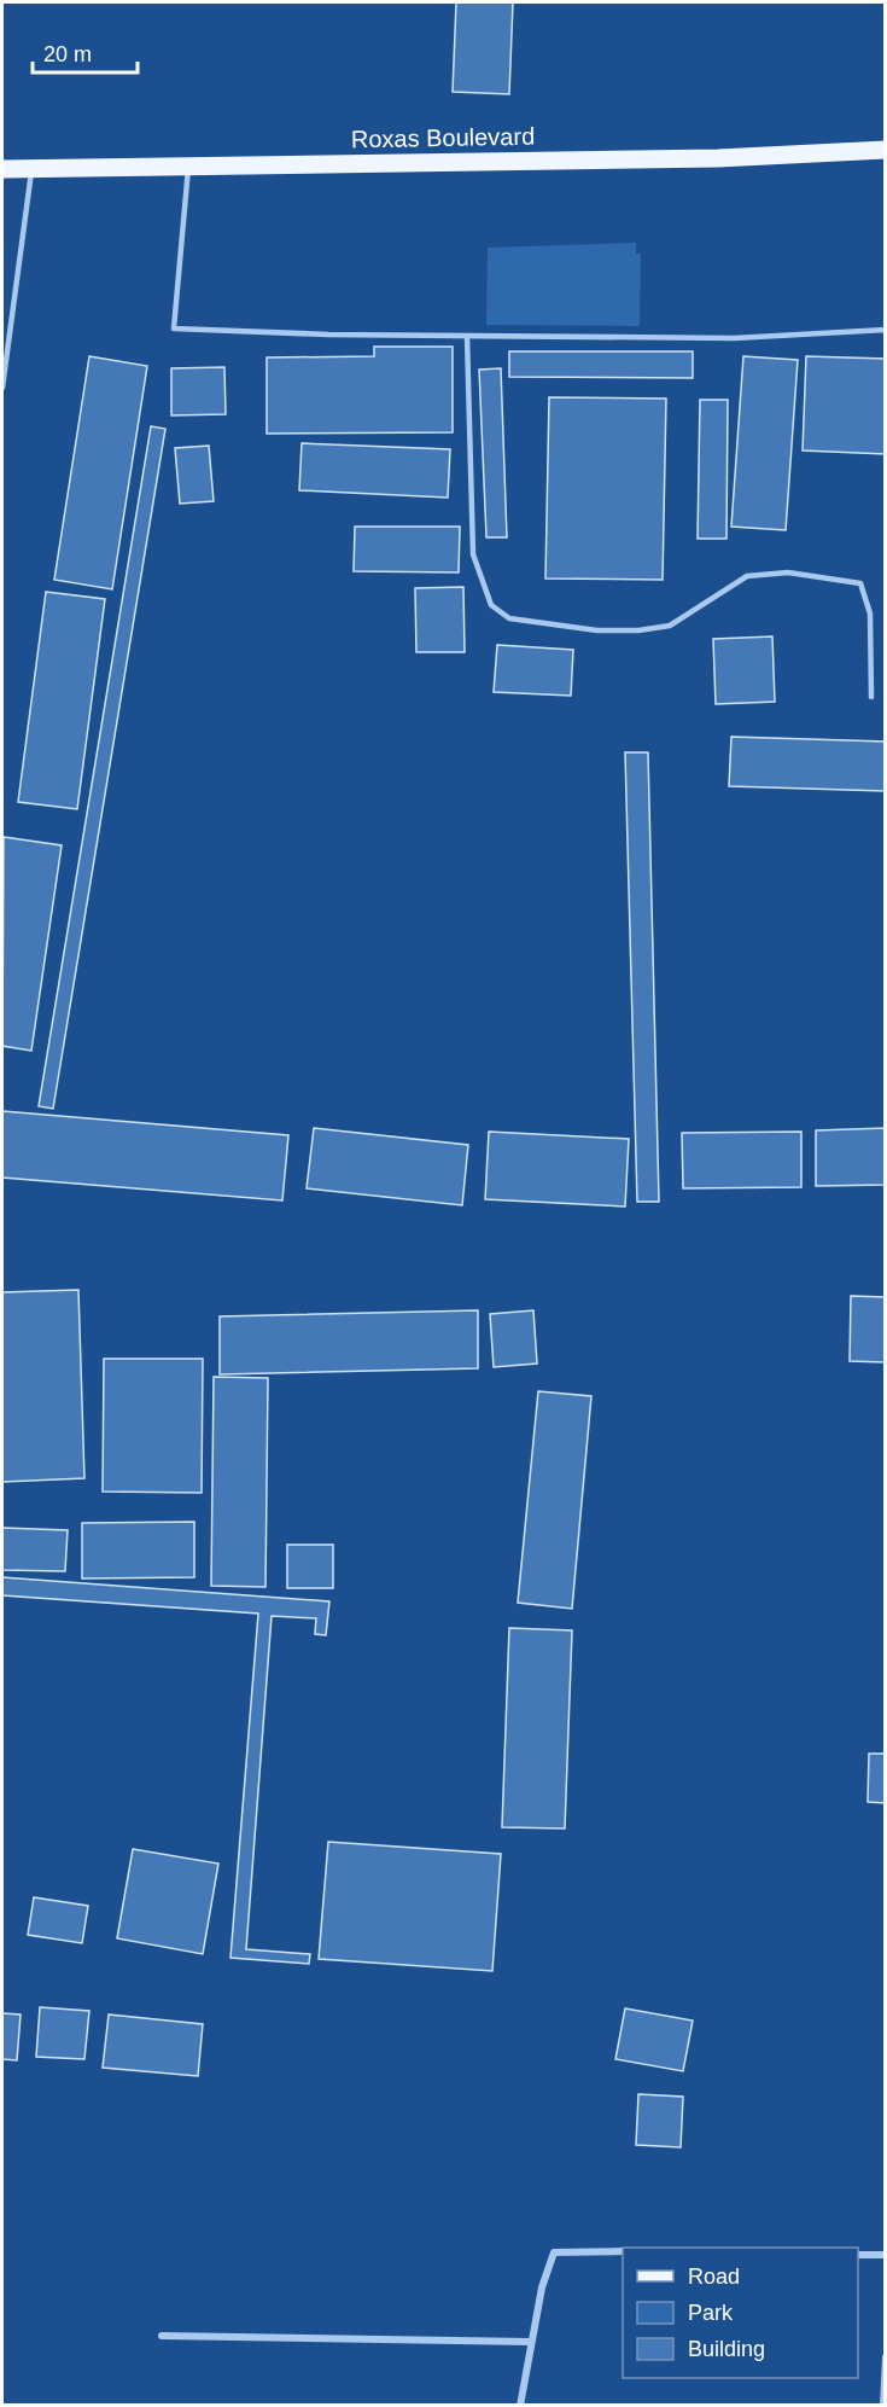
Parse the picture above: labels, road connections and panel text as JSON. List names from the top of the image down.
{
  "streets": {
    "main road": ["Roxas Boulevard"]
  },
  "legend": ["Road", "Park", "Building"],
  "scale_bar": "20 m"
}
